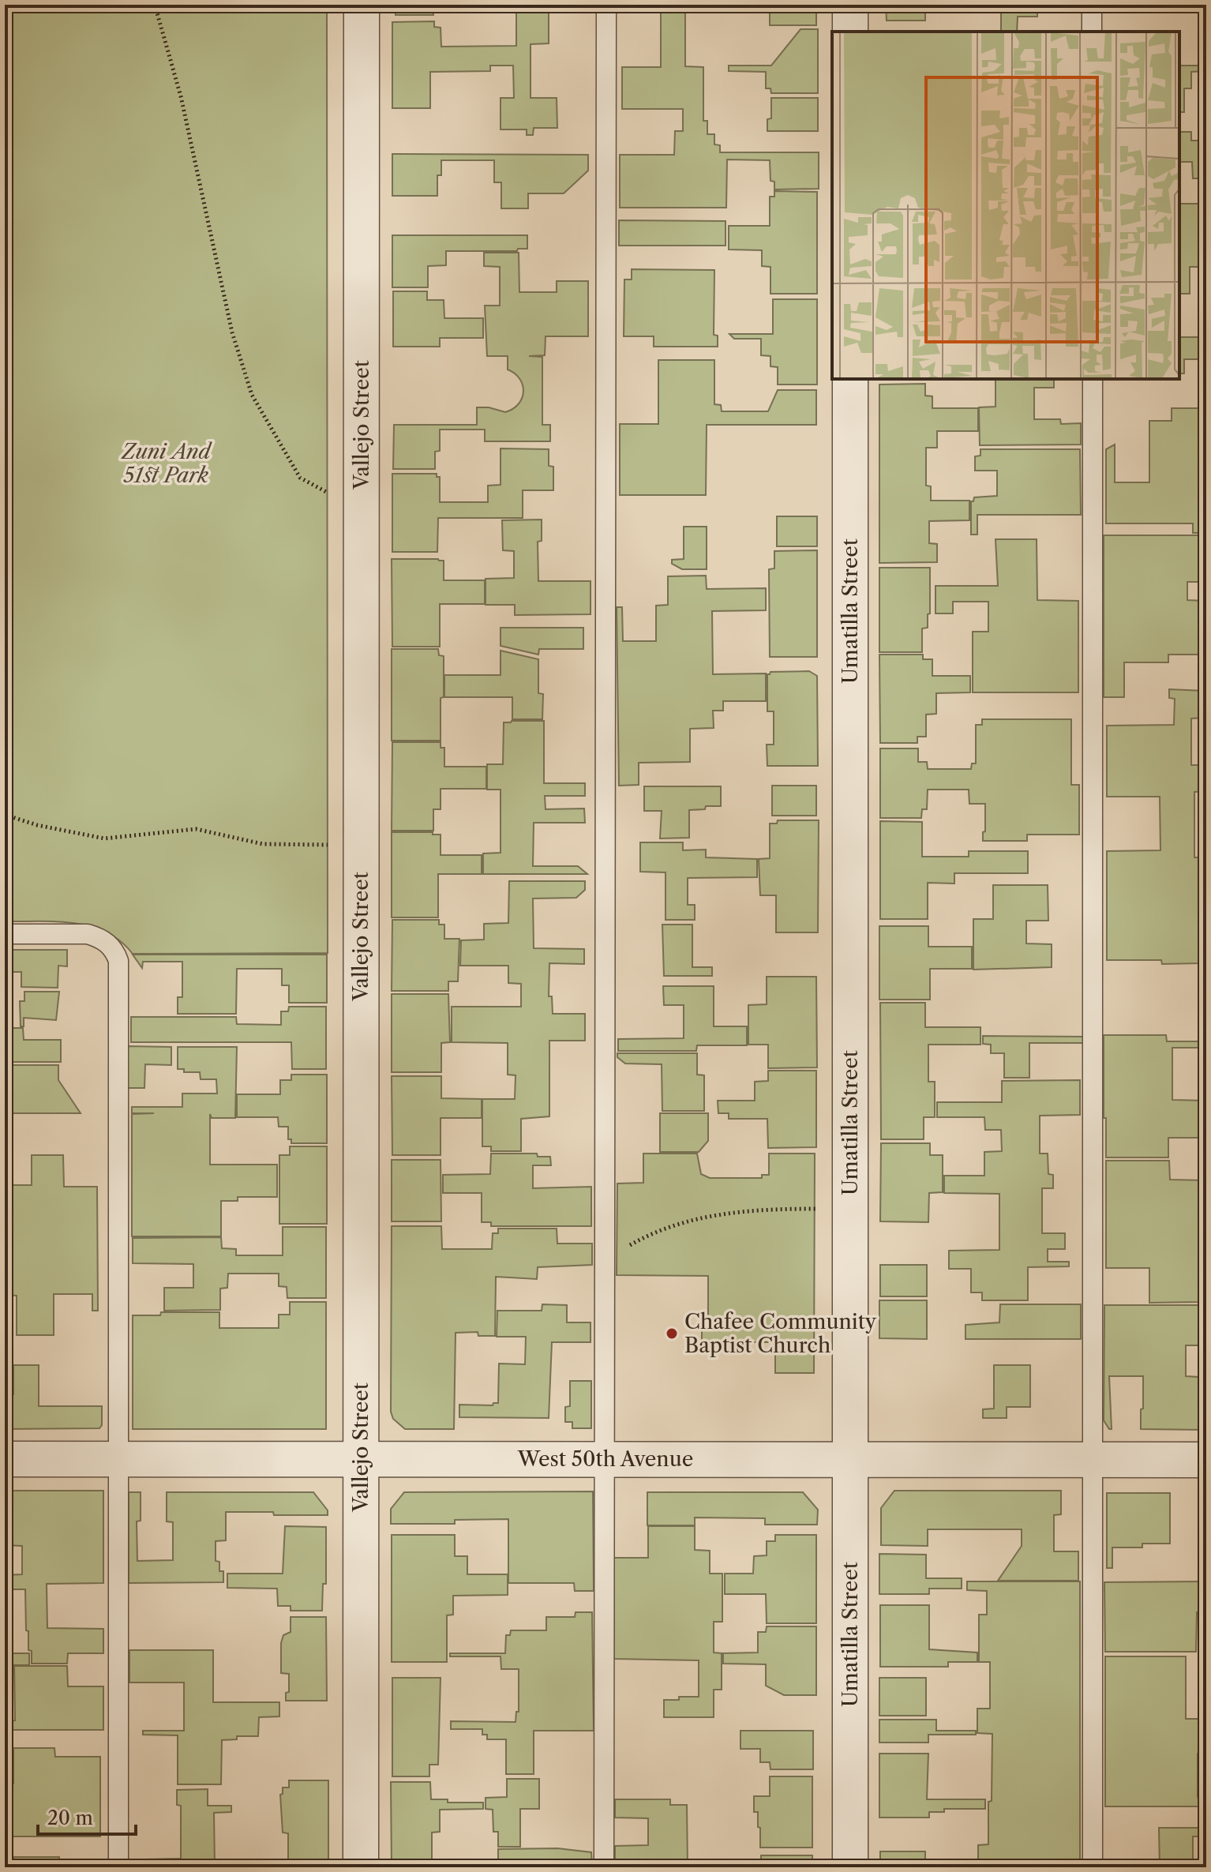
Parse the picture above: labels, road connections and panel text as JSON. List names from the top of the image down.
{
  "streets": {
    "street": ["Vallejo Street", "Umatilla Street", "West 50th Avenue"]
  },
  "crossings": [
    ["Vallejo Street", "West 50th Avenue"],
    ["Umatilla Street", "West 50th Avenue"]
  ],
  "parks": ["Zuni And 51st Park"],
  "places": ["Chafee Community Baptist Church"],
  "scale_bar": "20 m"
}
